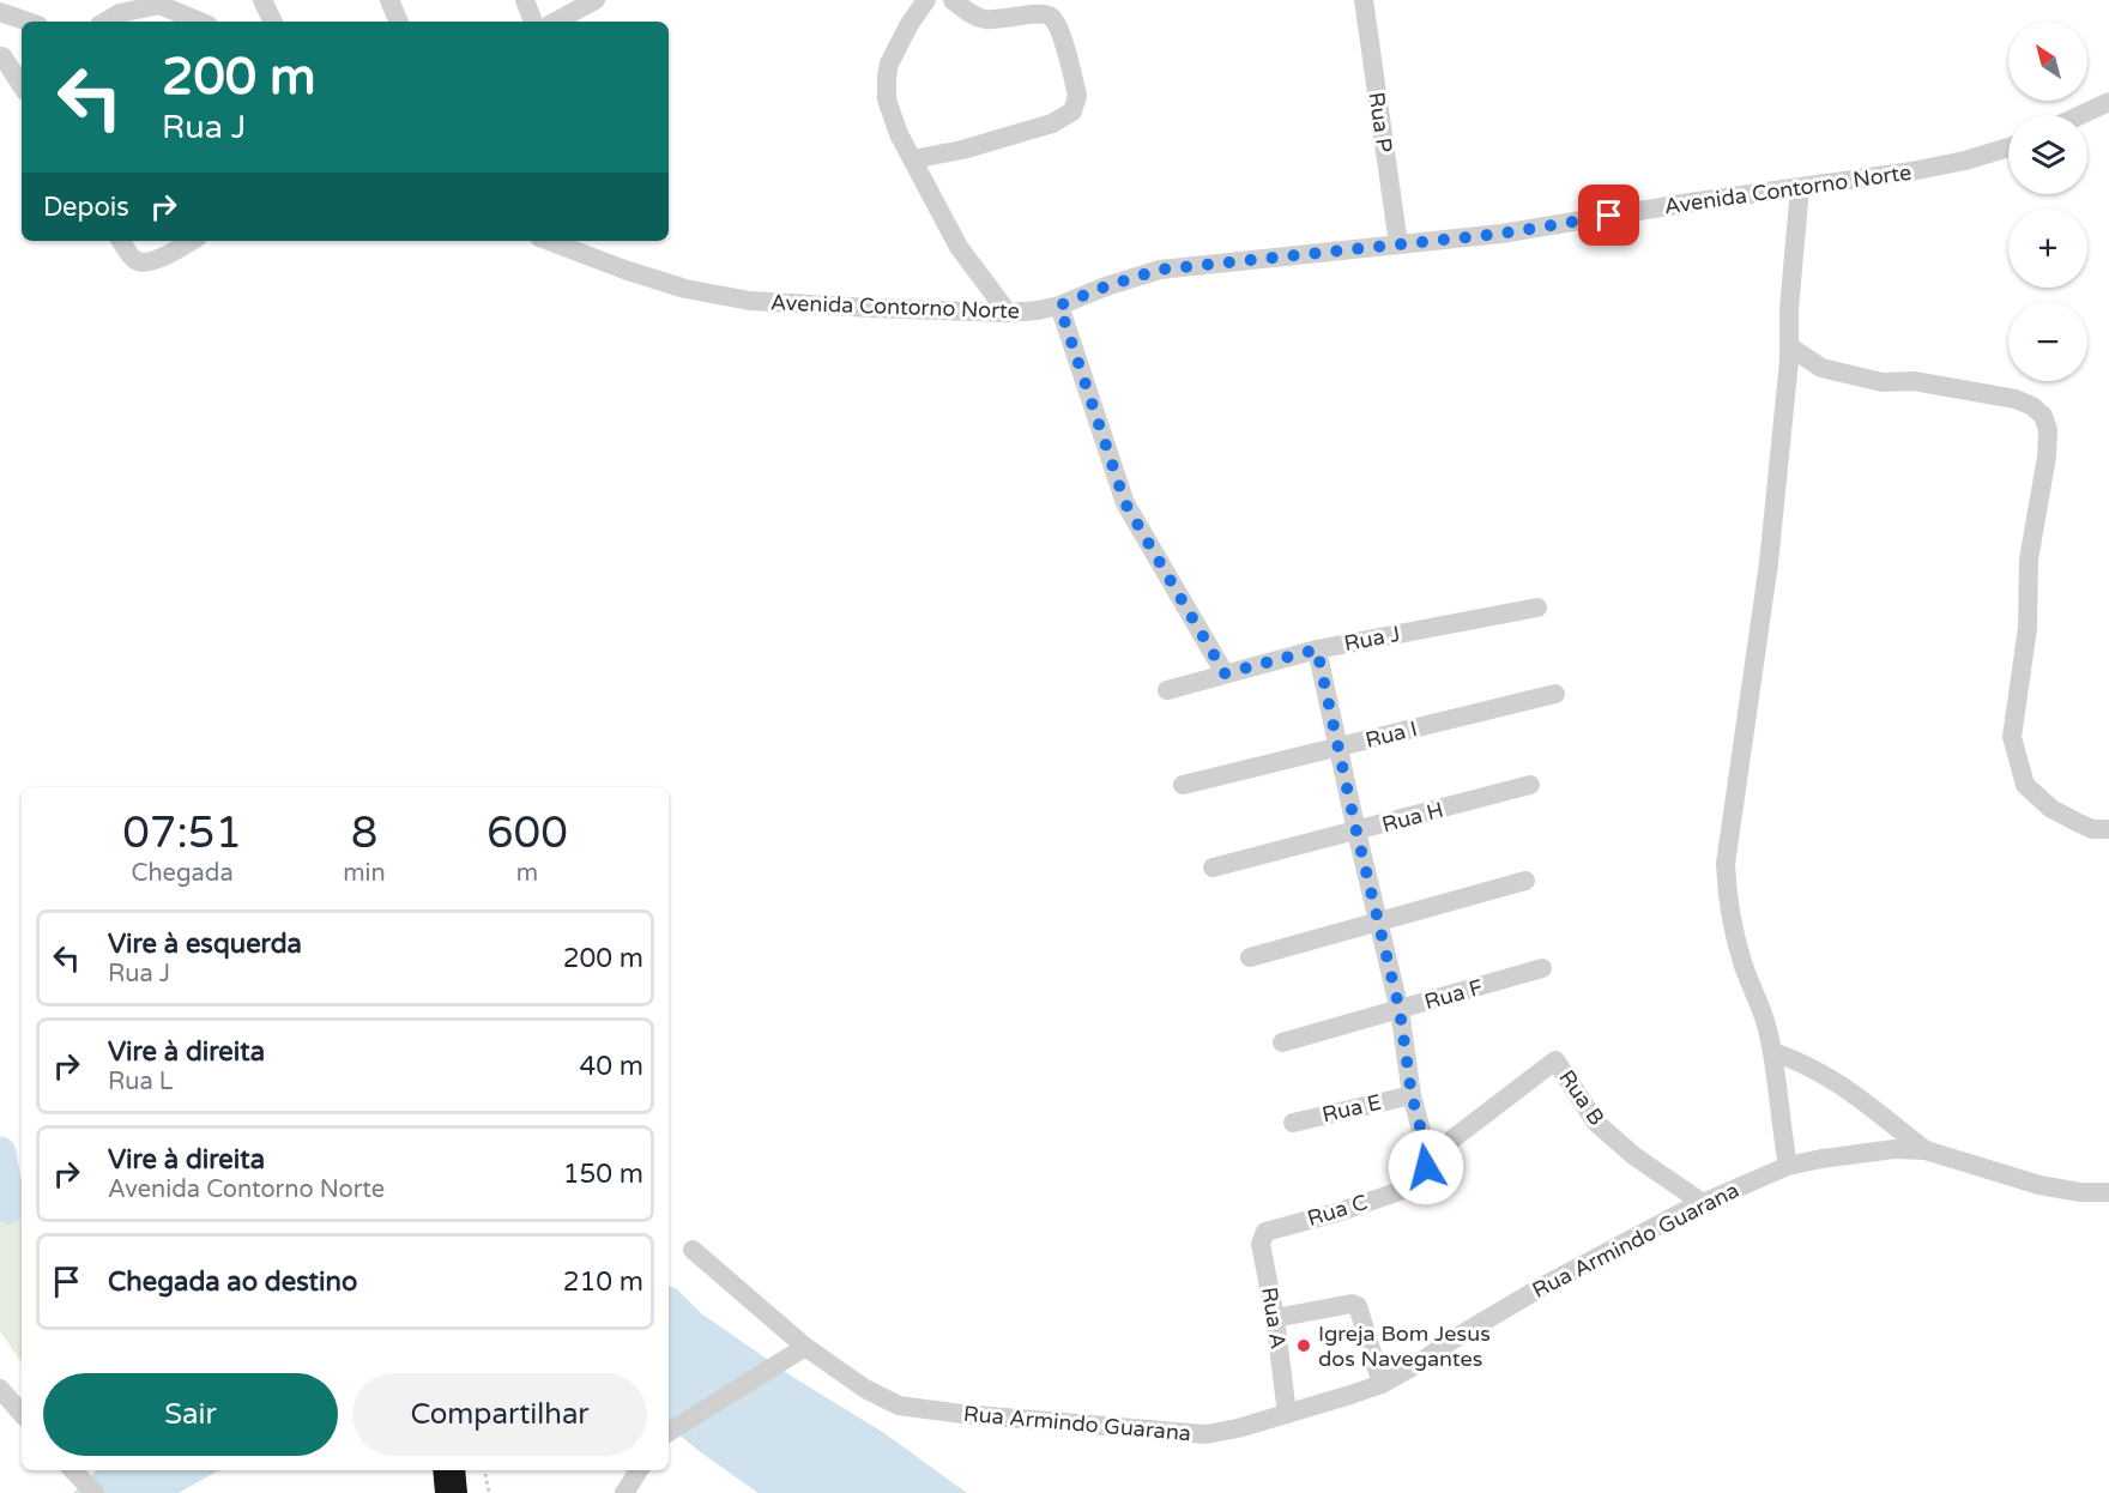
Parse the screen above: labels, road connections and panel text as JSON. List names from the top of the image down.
{
  "streets": {
    "street": [
      "Rua P",
      "Avenida Contorno Norte",
      "Rua J",
      "Rua I",
      "Rua H",
      "Rua F",
      "Rua B",
      "Rua E",
      "Rua C",
      "Rua Armindo Guarana",
      "Rua A"
    ]
  },
  "crossings": [
    ["Rua P", "Avenida Contorno Norte"],
    ["Rua B", "Rua C"],
    ["Rua B", "Rua Armindo Guarana"],
    ["Rua C", "Rua A"],
    ["Rua Armindo Guarana", "Rua A"]
  ],
  "places": ["Igreja Bom Jesus dos Navegantes"],
  "north": "top left",
  "page": {
    "map_buttons": ["+", "−"],
    "turn": ["200 m", "Rua J"],
    "then": "Depois",
    "eta": [
      "07:51",
      "Chegada",
      "8",
      "min",
      "600",
      "m"
    ],
    "list": [
      {
        "name": "Vire à esquerda",
        "note": "Rua J",
        "value": "200 m"
      },
      {
        "name": "Vire à direita",
        "note": "Rua L",
        "value": "40 m"
      },
      {
        "name": "Vire à direita",
        "note": "Avenida Contorno Norte",
        "value": "150 m"
      },
      {
        "name": "Chegada ao destino",
        "value": "210 m"
      }
    ],
    "buttons": ["Sair", "Compartilhar"]
  }
}
